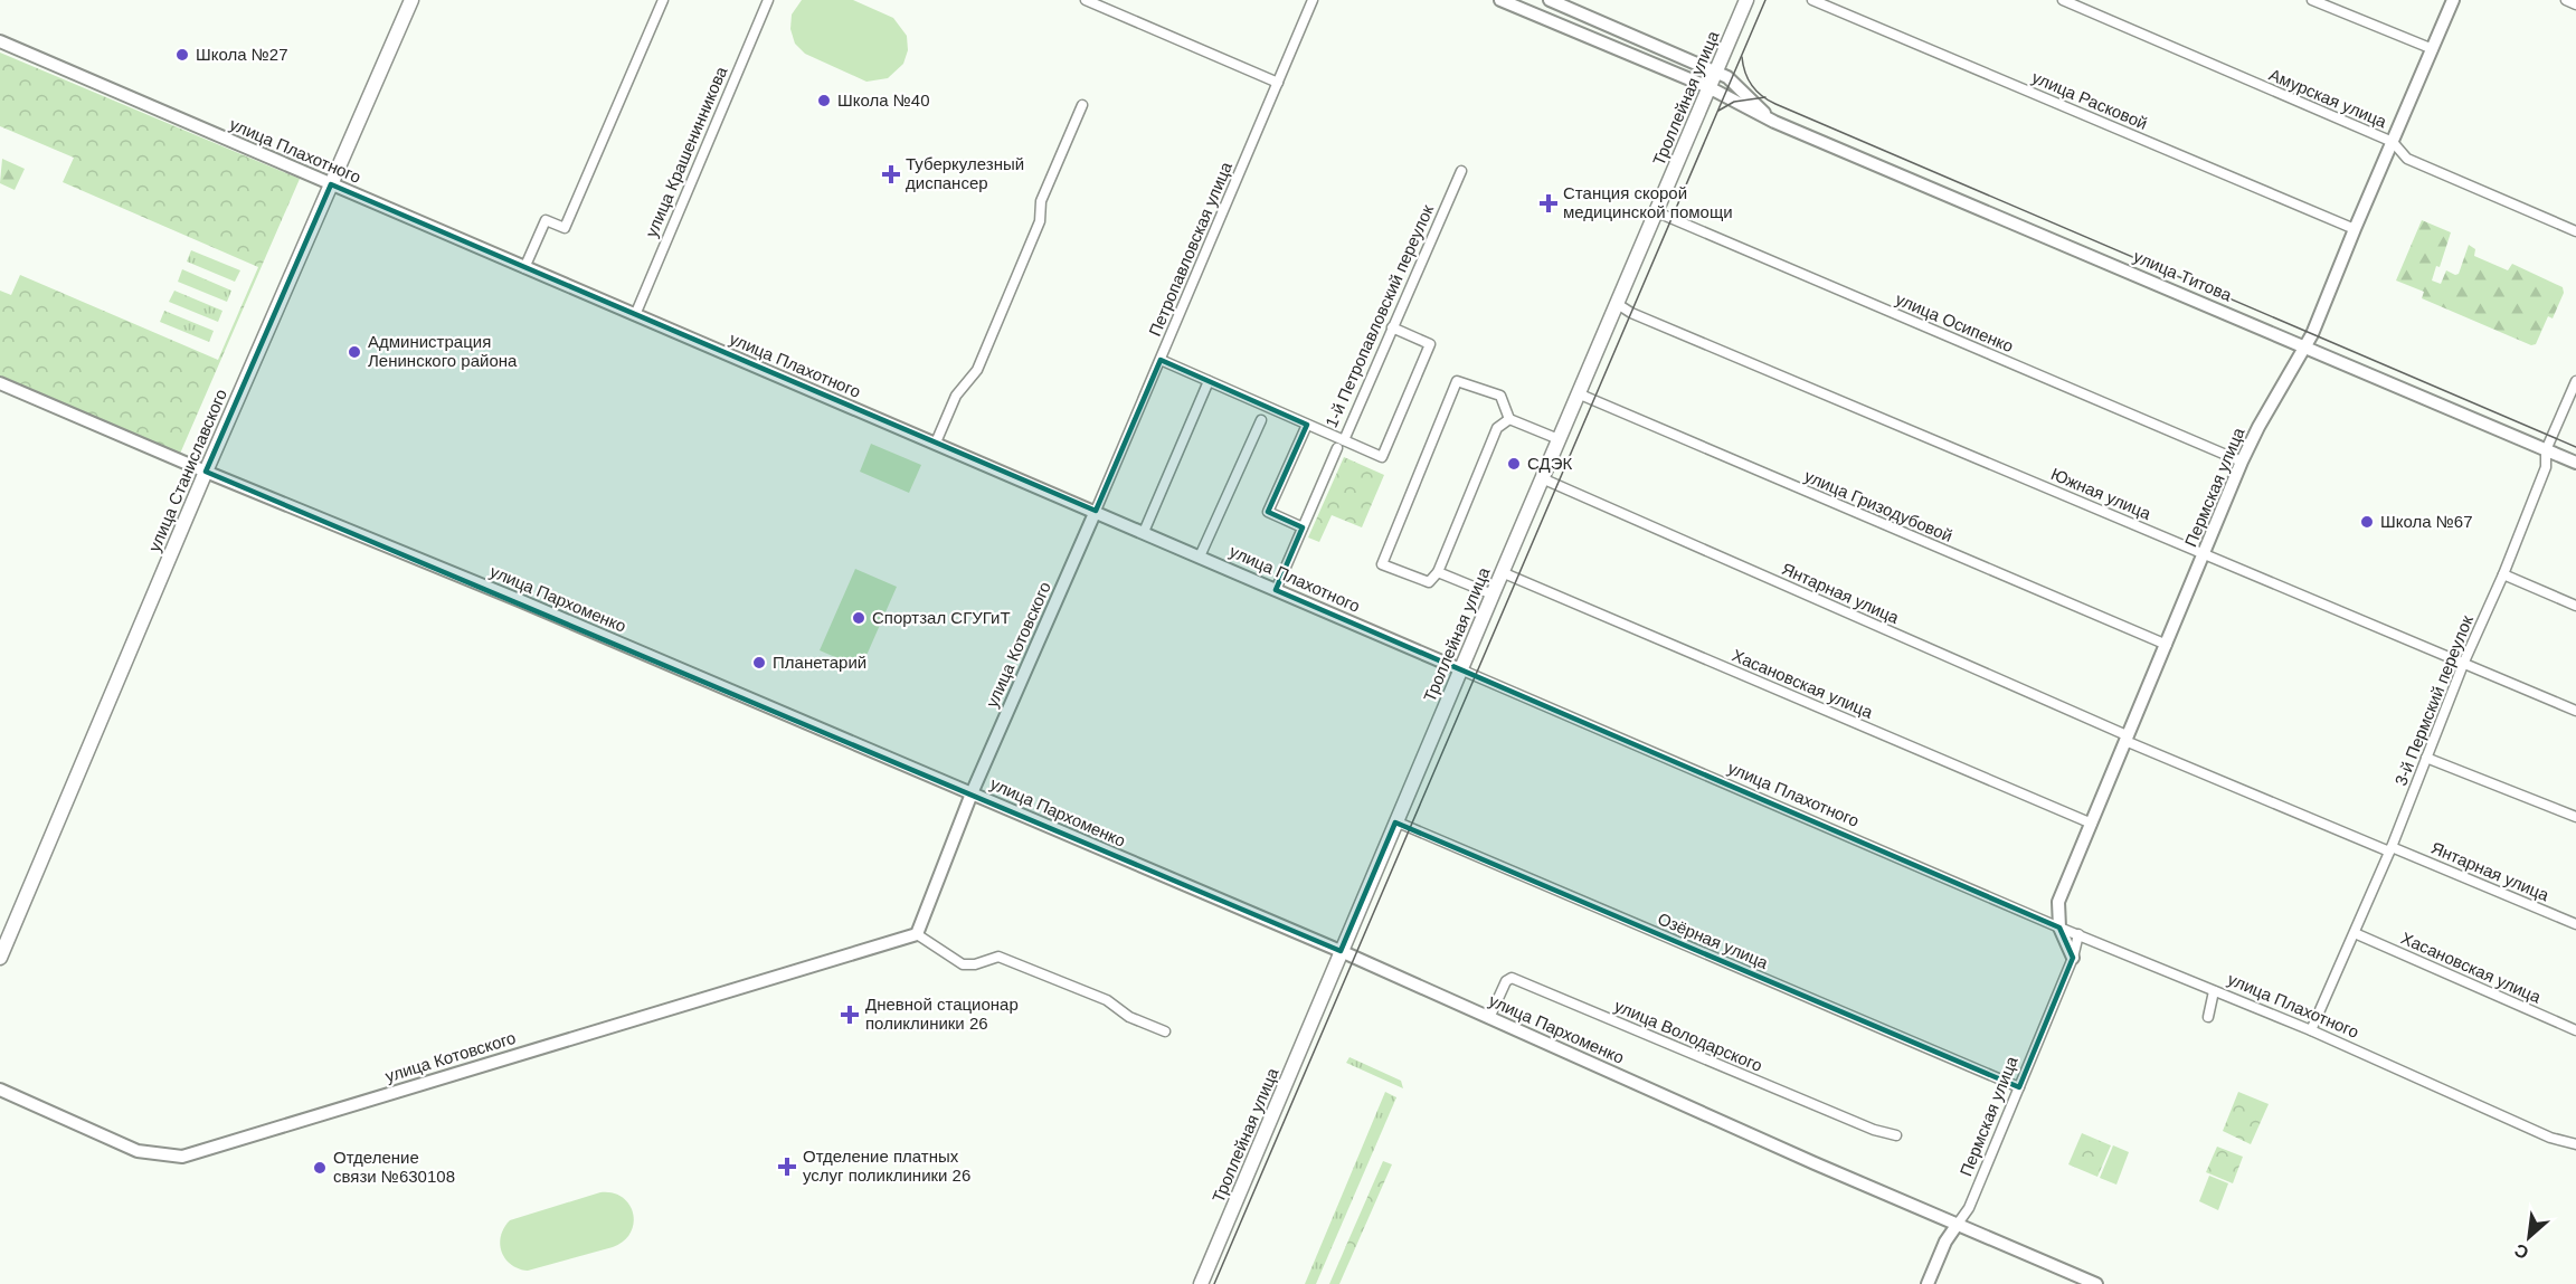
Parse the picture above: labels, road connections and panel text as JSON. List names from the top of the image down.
{
  "streets": {
    "main road": ["Троллейная улица", "улица Станиславского"],
    "street": [
      "Амурская улица",
      "улица Расковой",
      "улица Плахотного",
      "улица Крашенинникова",
      "Петропавловская улица",
      "улица Титова",
      "1-й Петропавловский переулок",
      "улица Осипенко",
      "Пермская улица",
      "Южная улица",
      "улица Гризодубовой",
      "Янтарная улица",
      "улица Пархоменко",
      "улица Котовского",
      "Хасановская улица",
      "3-й Пермский переулок",
      "Озёрная улица",
      "улица Володарского"
    ]
  },
  "crossings": [
    ["Троллейная улица", "улица Плахотного"],
    ["Троллейная улица", "улица Титова"],
    ["Троллейная улица", "улица Осипенко"],
    ["Троллейная улица", "Южная улица"],
    ["Троллейная улица", "улица Гризодубовой"],
    ["Троллейная улица", "Янтарная улица"],
    ["Троллейная улица", "улица Пархоменко"],
    ["Троллейная улица", "Хасановская улица"],
    ["Троллейная улица", "Озёрная улица"],
    ["Амурская улица", "Пермская улица"],
    ["улица Расковой", "Пермская улица"],
    ["улица Плахотного", "улица Крашенинникова"],
    ["улица Плахотного", "Петропавловская улица"],
    ["улица Плахотного", "1-й Петропавловский переулок"],
    ["улица Плахотного", "улица Станиславского"],
    ["улица Плахотного", "Пермская улица"],
    ["улица Плахотного", "улица Котовского"],
    ["улица Плахотного", "3-й Пермский переулок"],
    ["Петропавловская улица", "1-й Петропавловский переулок"],
    ["Петропавловская улица", "улица Котовского"],
    ["улица Титова", "Пермская улица"],
    ["улица Титова", "3-й Пермский переулок"],
    ["улица Осипенко", "Пермская улица"],
    ["улица Станиславского", "улица Пархоменко"],
    ["Пермская улица", "Южная улица"],
    ["Пермская улица", "улица Гризодубовой"],
    ["Пермская улица", "Янтарная улица"],
    ["Пермская улица", "улица Пархоменко"],
    ["Пермская улица", "Хасановская улица"],
    ["Пермская улица", "Озёрная улица"],
    ["Южная улица", "3-й Пермский переулок"],
    ["Янтарная улица", "3-й Пермский переулок"],
    ["улица Пархоменко", "улица Котовского"],
    ["улица Пархоменко", "улица Володарского"],
    ["Хасановская улица", "3-й Пермский переулок"]
  ],
  "places": {
    "other": [
      "Школа №27",
      "Школа №40",
      "Администрация Ленинского района",
      "СДЭК",
      "Школа №67",
      "Спортзал СГУГиТ",
      "Планетарий",
      "Отделение связи №630108"
    ],
    "health": [
      "Туберкулезный диспансер",
      "Станция скорой медицинской помощи",
      "Дневной стационар поликлиники 26",
      "Отделение платных услуг поликлиники 26"
    ]
  },
  "north": "bottom left"
}
